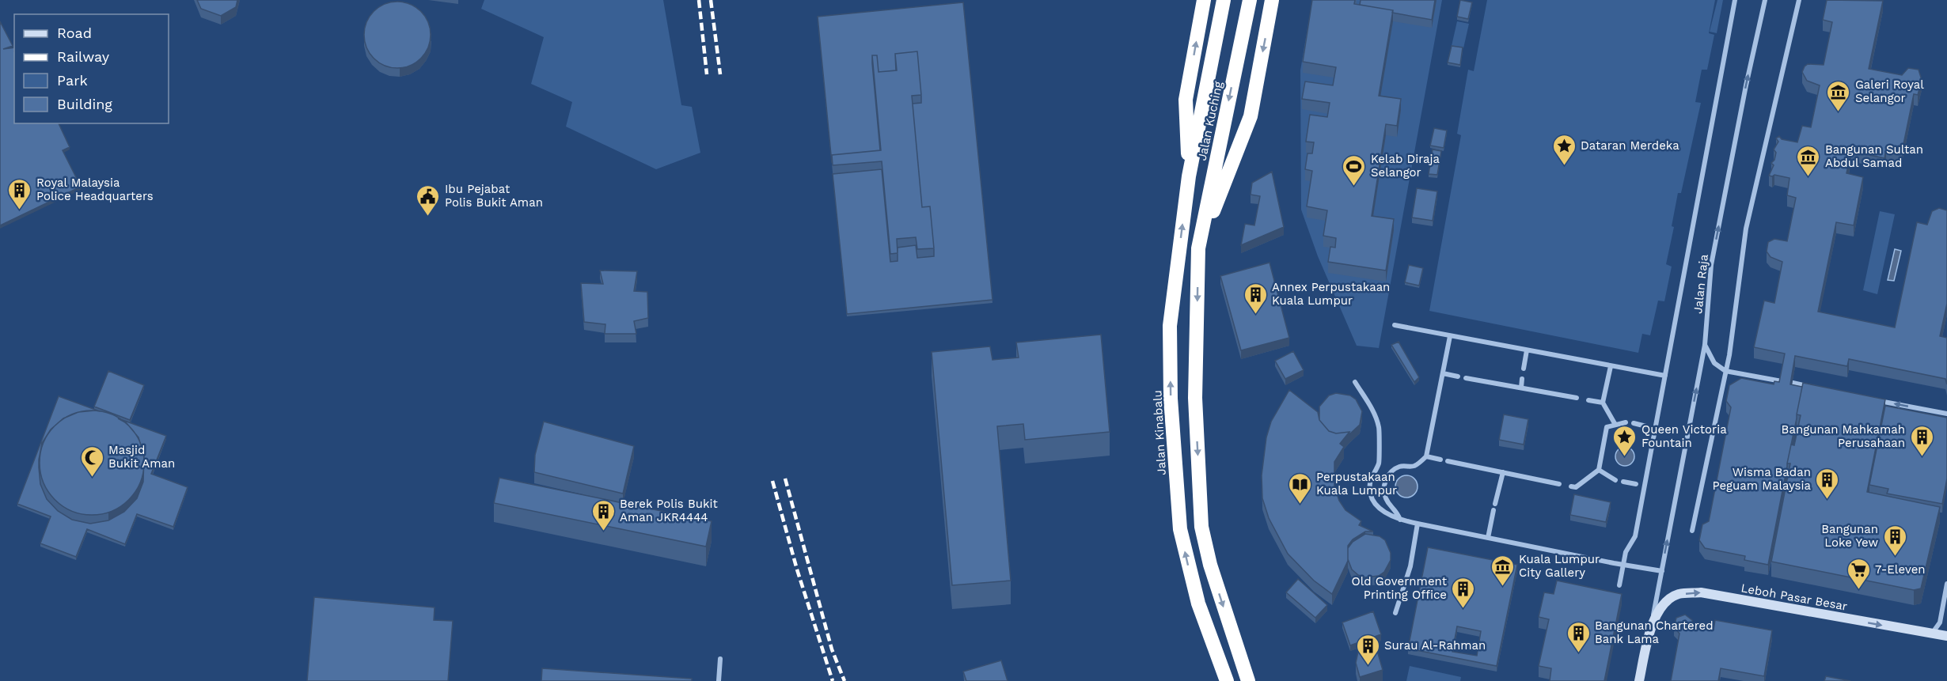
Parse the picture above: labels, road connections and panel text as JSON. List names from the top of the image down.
{
  "streets": {
    "highway": ["Jalan Kuching", "Jalan Kinabalu"],
    "street": ["Jalan Raja", "Leboh Pasar Besar"]
  },
  "crossings": [
    ["Jalan Kuching", "Jalan Kinabalu"],
    ["Jalan Raja", "Leboh Pasar Besar"]
  ],
  "one_way": ["Leboh Pasar Besar"],
  "places": {
    "museum": ["Galeri Royal Selangor", "Bangunan Sultan Abdul Samad", "Kuala Lumpur City Gallery"],
    "place": ["Dataran Merdeka", "Queen Victoria Fountain"],
    "sports": ["Kelab Diraja Selangor"],
    "building": [
      "Royal Malaysia Police Headquarters",
      "Annex Perpustakaan Kuala Lumpur",
      "Bangunan Mahkamah Perusahaan",
      "Wisma Badan Peguam Malaysia",
      "Berek Polis Bukit Aman JKR4444",
      "Bangunan Loke Yew",
      "Old Government Printing Office",
      "Bangunan Chartered Bank Lama",
      "Surau Al-Rahman"
    ],
    "public building": ["Ibu Pejabat Polis Bukit Aman"],
    "mosque": ["Masjid Bukit Aman"],
    "library": ["Perpustakaan Kuala Lumpur"],
    "supermarket": ["7-Eleven"]
  },
  "legend": [
    "Road",
    "Railway",
    "Park",
    "Building"
  ]
}
